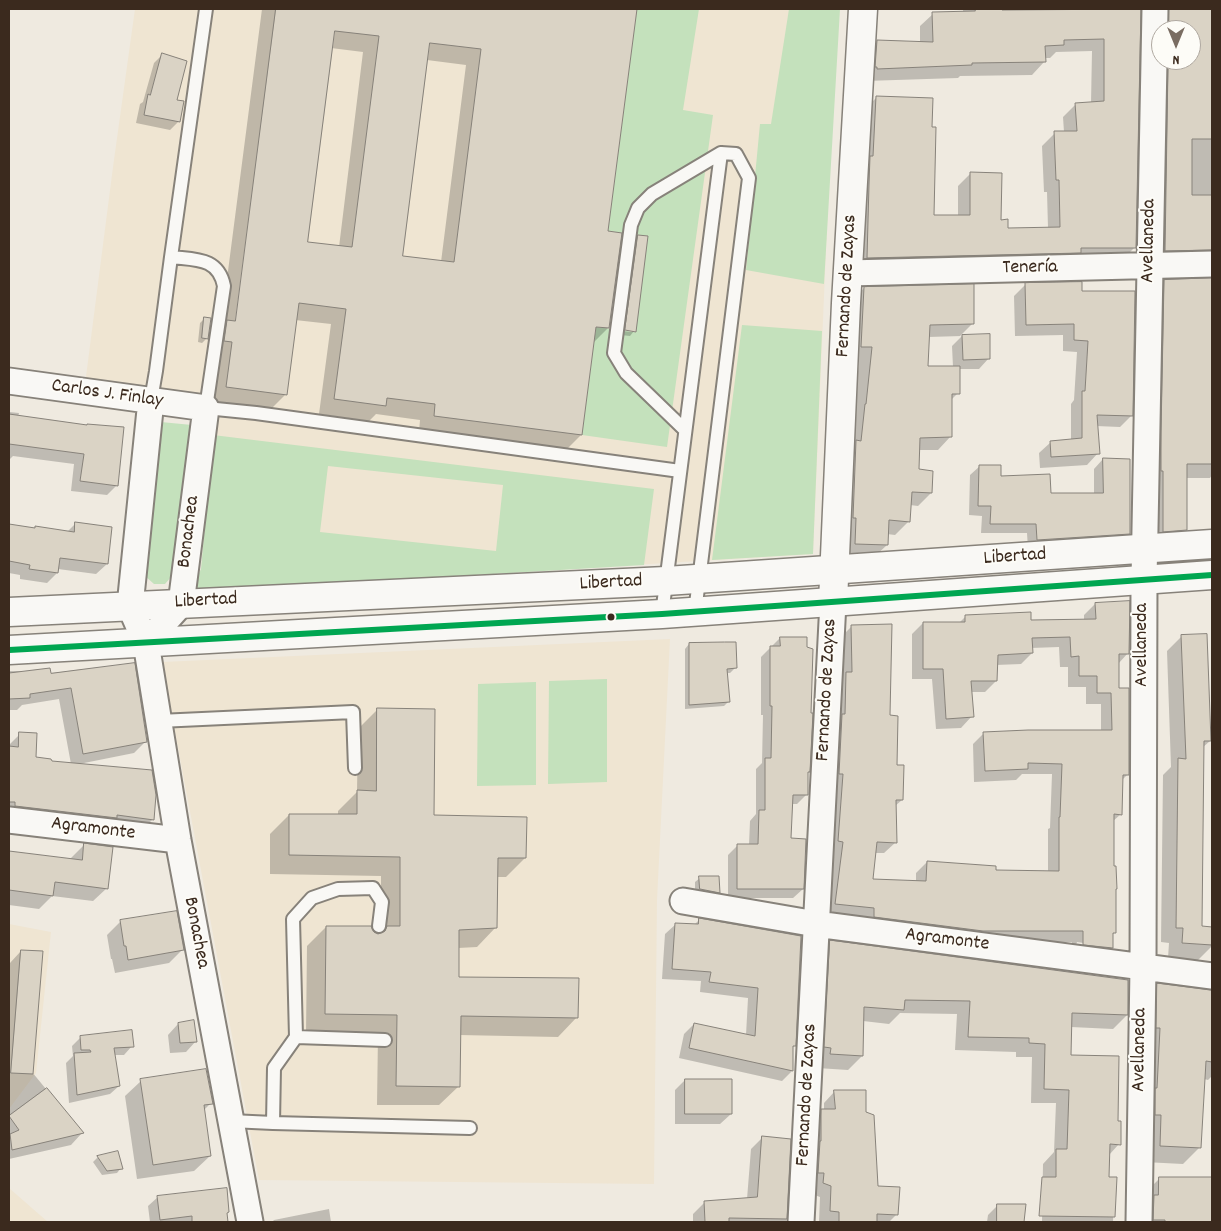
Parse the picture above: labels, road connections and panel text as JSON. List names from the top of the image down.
{
  "streets": {
    "main road": ["Fernando de Zayas", "Libertad"],
    "street": [
      "Avellaneda",
      "Tenería",
      "Carlos J. Finlay",
      "Bonachea",
      "Agramonte"
    ]
  },
  "crossings": [
    ["Avellaneda", "Tenería"],
    ["Avellaneda", "Libertad"],
    ["Avellaneda", "Agramonte"],
    ["Tenería", "Fernando de Zayas"],
    ["Fernando de Zayas", "Libertad"],
    ["Fernando de Zayas", "Agramonte"],
    ["Carlos J. Finlay", "Bonachea"],
    ["Bonachea", "Libertad"],
    ["Bonachea", "Agramonte"]
  ],
  "north": "bottom"
}
